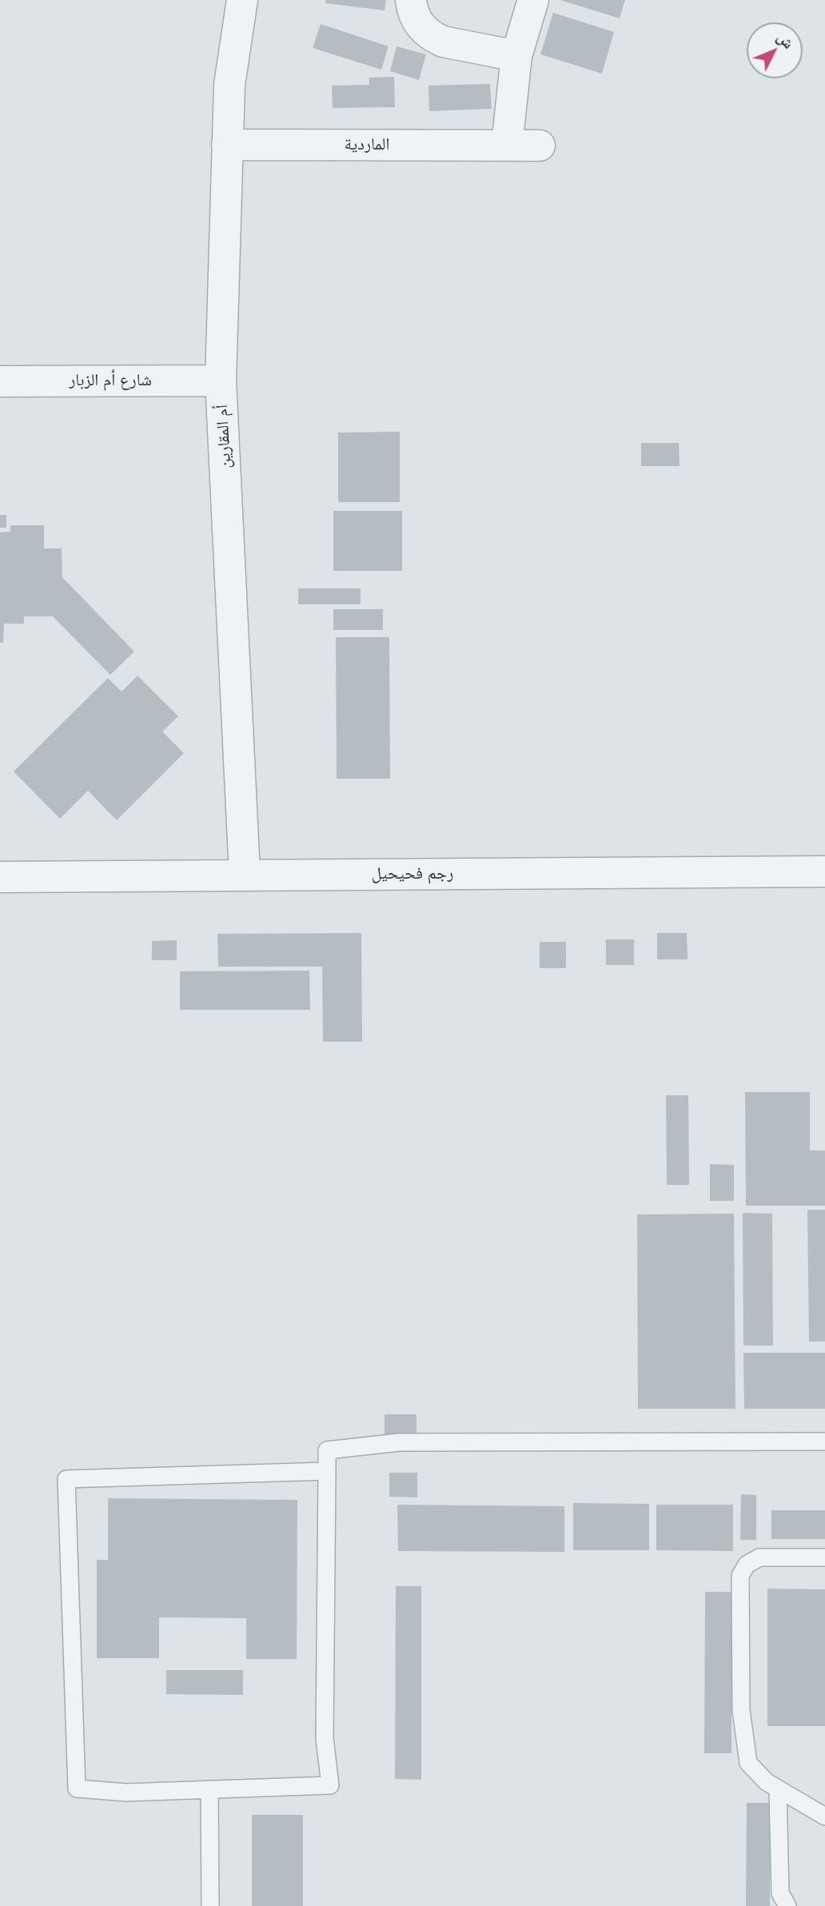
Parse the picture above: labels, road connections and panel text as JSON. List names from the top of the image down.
{
  "streets": {
    "street": [
      "الماردية",
      "شارع أم الزبار",
      "أم المقارين",
      "رجم فحيحيل"
    ]
  },
  "crossings": [
    ["الماردية", "أم المقارين"],
    ["شارع أم الزبار", "أم المقارين"],
    ["أم المقارين", "رجم فحيحيل"]
  ],
  "north": "top right"
}
